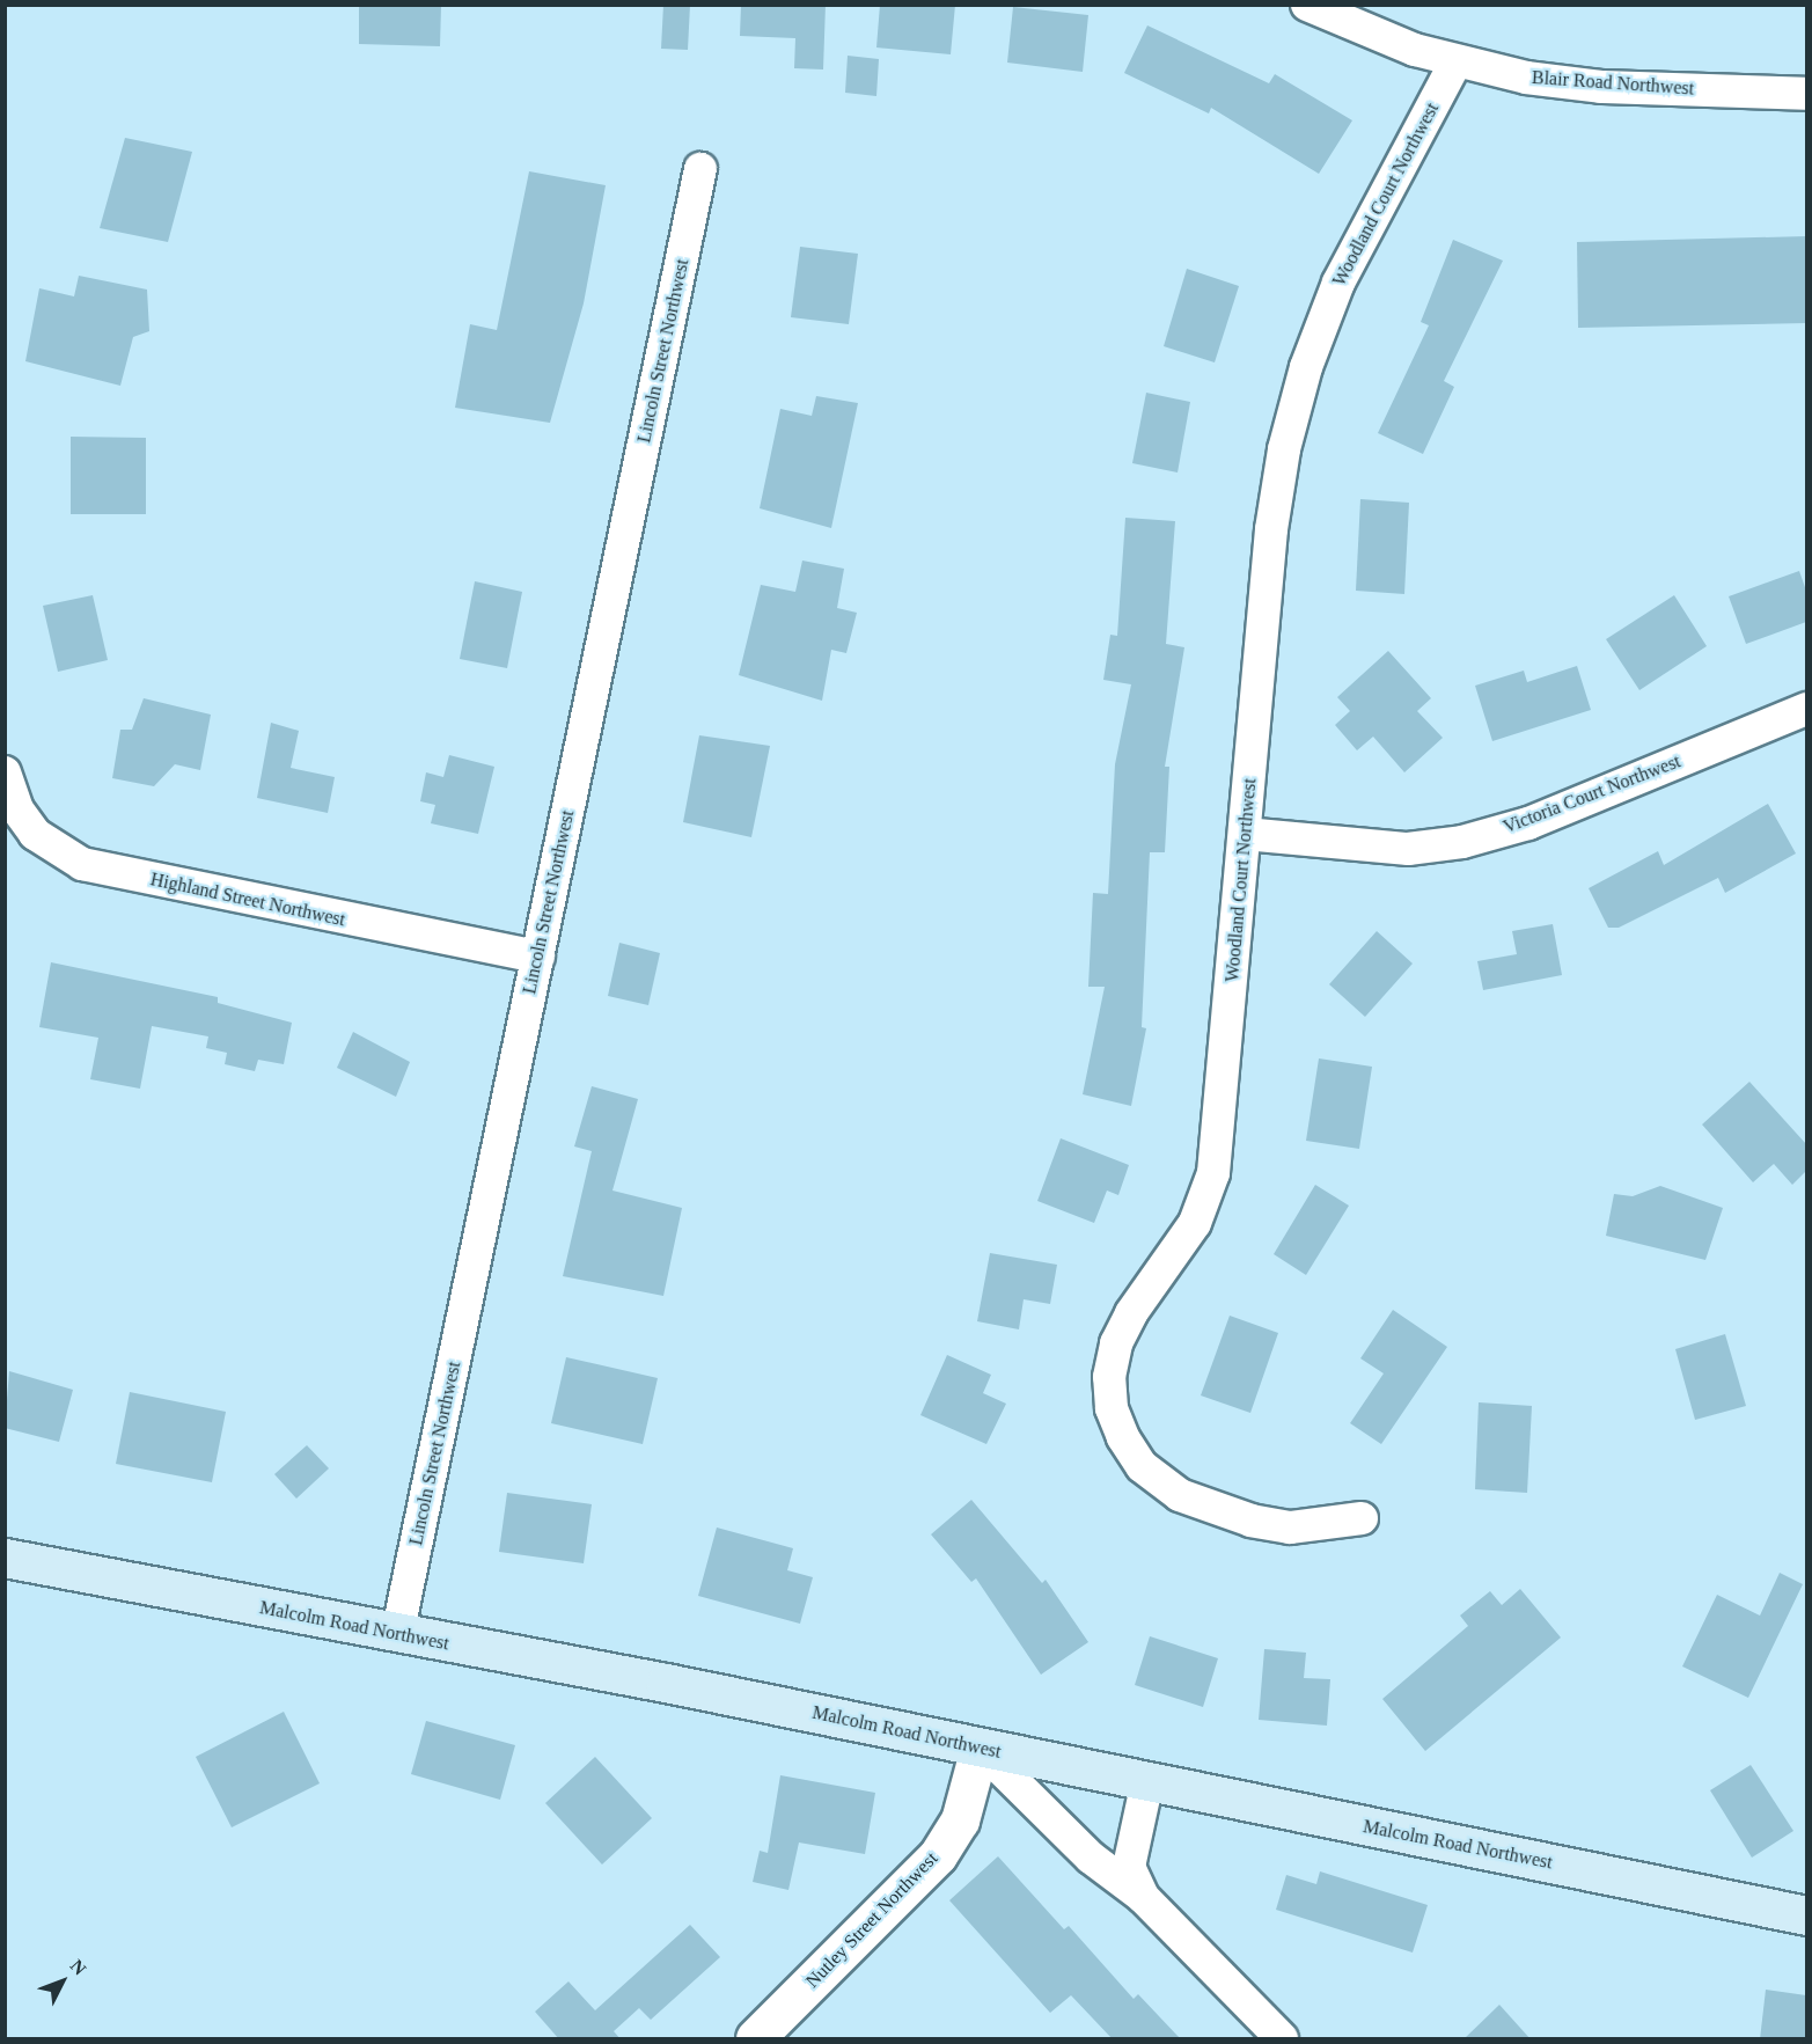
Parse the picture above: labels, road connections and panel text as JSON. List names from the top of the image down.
{
  "streets": {
    "main road": ["Malcolm Road Northwest"],
    "street": [
      "Blair Road Northwest",
      "Woodland Court Northwest",
      "Lincoln Street Northwest",
      "Victoria Court Northwest",
      "Highland Street Northwest",
      "Nutley Street Northwest"
    ]
  },
  "crossings": [
    ["Blair Road Northwest", "Woodland Court Northwest"],
    ["Woodland Court Northwest", "Victoria Court Northwest"],
    ["Lincoln Street Northwest", "Highland Street Northwest"],
    ["Lincoln Street Northwest", "Malcolm Road Northwest"],
    ["Malcolm Road Northwest", "Nutley Street Northwest"]
  ],
  "north": "top right"
}
